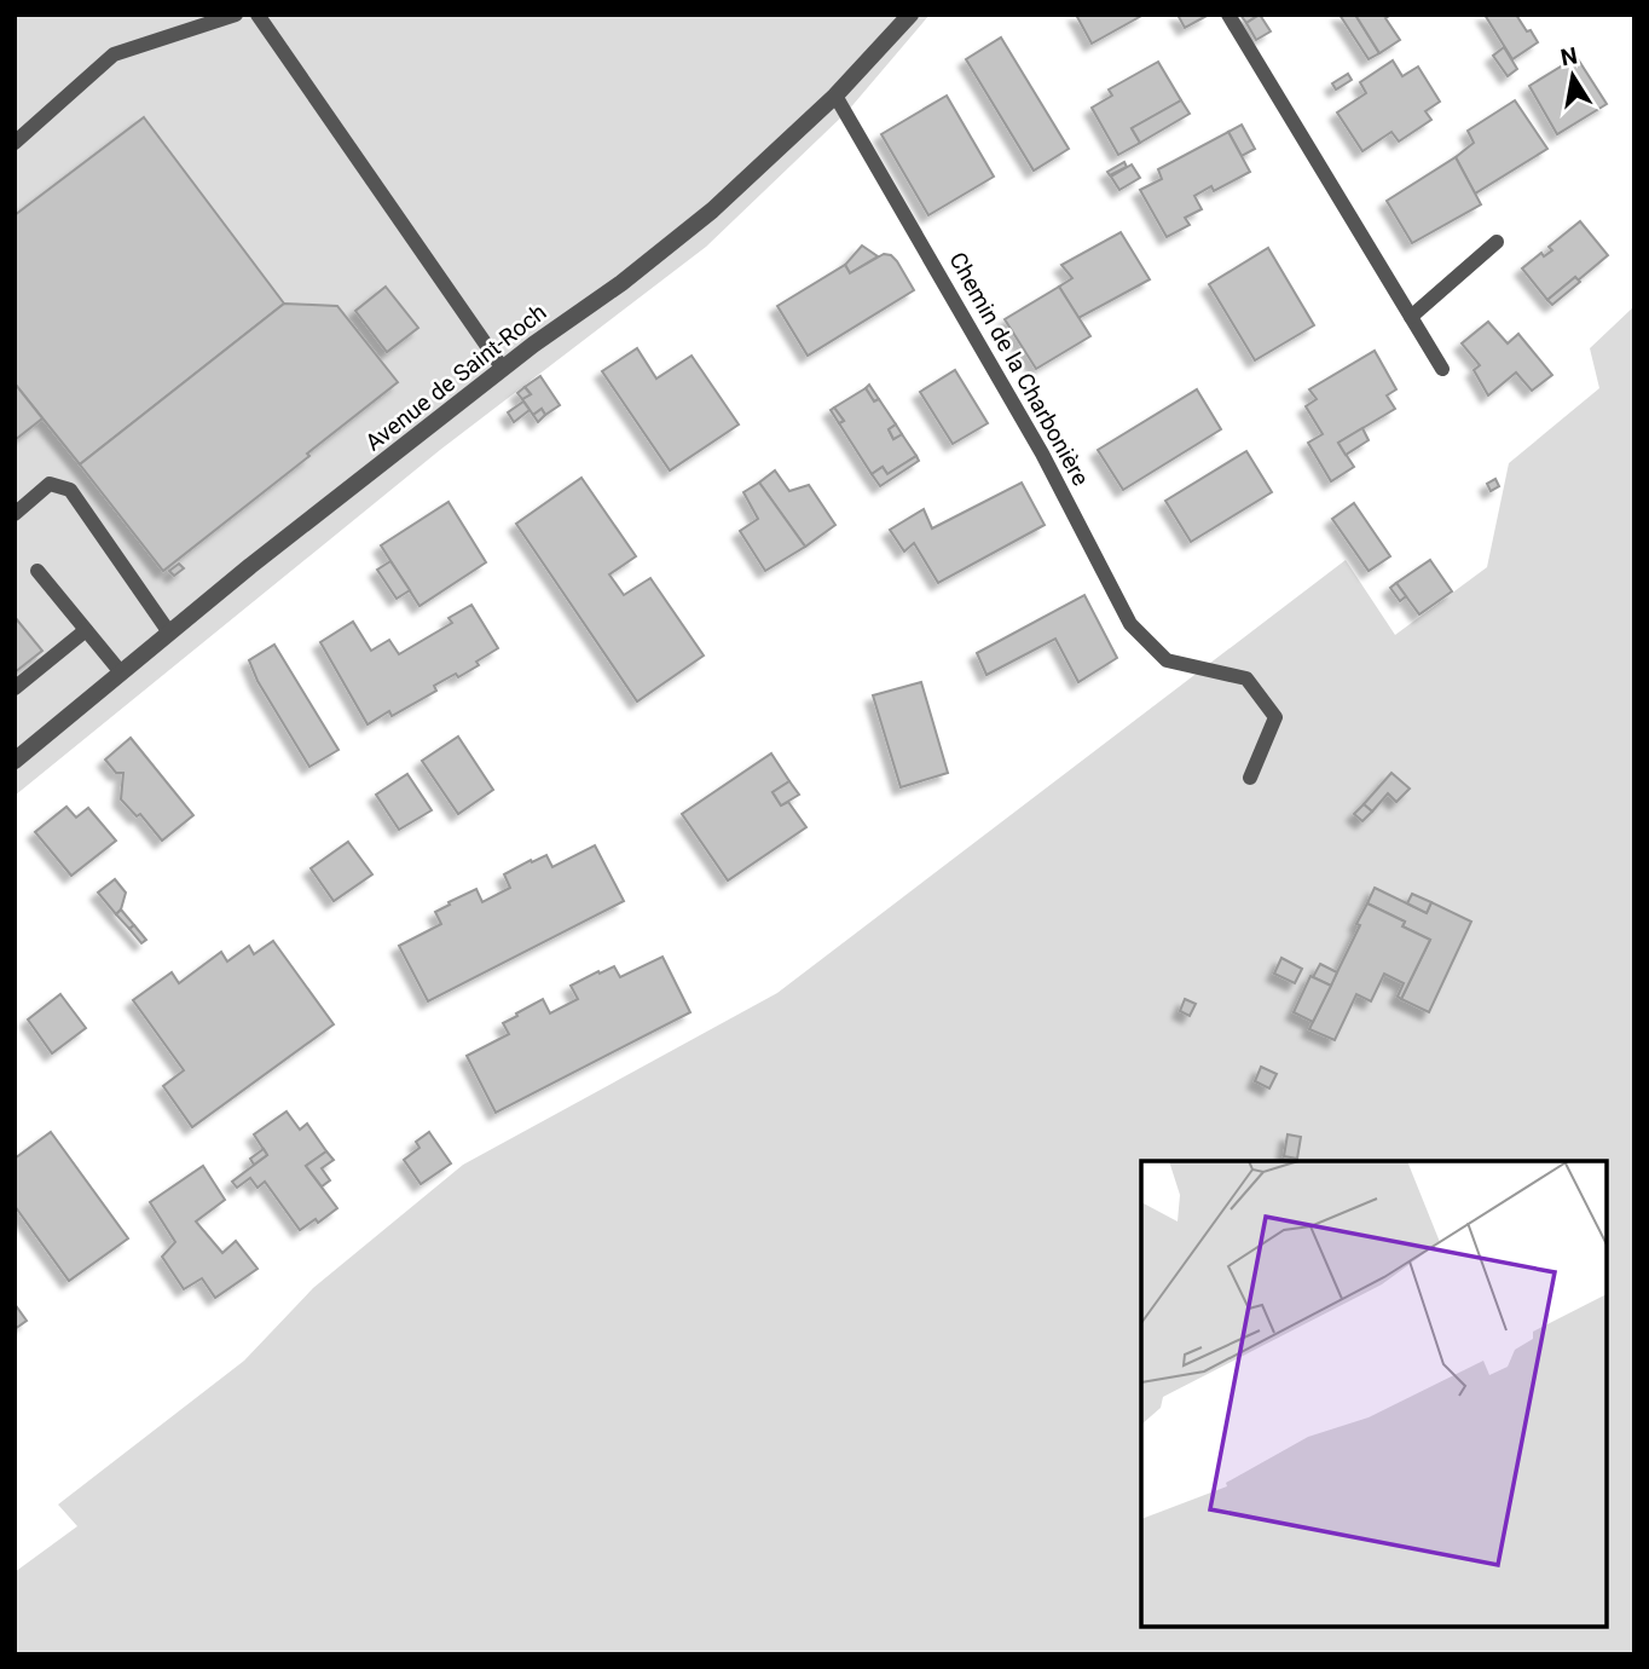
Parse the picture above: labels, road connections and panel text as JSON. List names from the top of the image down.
{
  "streets": {
    "street": ["Avenue de Saint-Roch"],
    "lane": ["Chemin de la Charbonière"]
  },
  "crossings": [
    ["Chemin de la Charbonière", "Avenue de Saint-Roch"]
  ],
  "north": "top"
}
